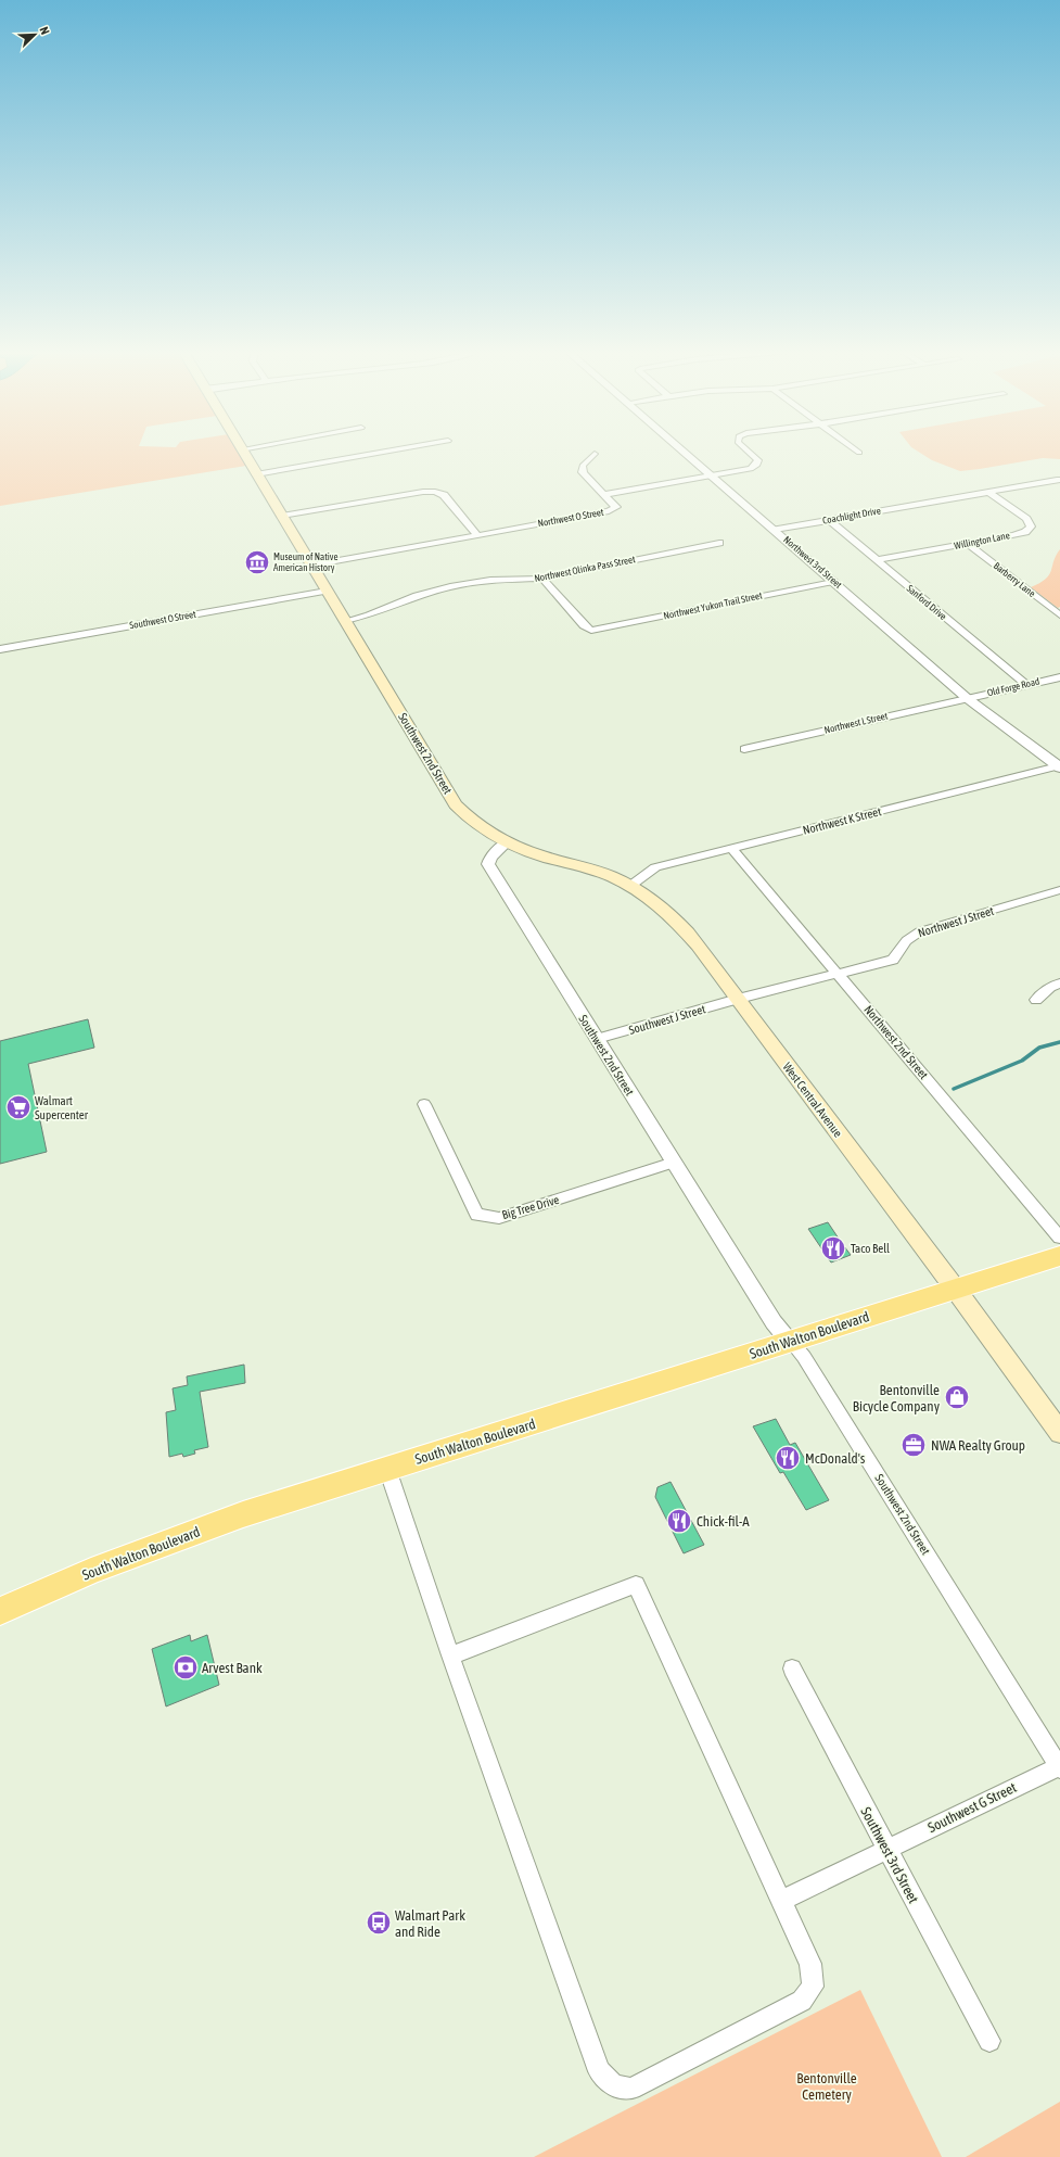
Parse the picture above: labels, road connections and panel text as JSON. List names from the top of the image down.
{
  "streets": {
    "main road": ["Southwest 2nd Street", "West Central Avenue", "South Walton Boulevard"],
    "street": [
      "Coachlight Drive",
      "Northwest O Street",
      "Willington Lane",
      "Northwest 3rd Street",
      "Northwest Olinka Pass Street",
      "Barberry Lane",
      "Sanford Drive",
      "Northwest Yukon Trail Street",
      "Southwest O Street",
      "Old Forge Road",
      "Northwest L Street",
      "Northwest K Street",
      "Northwest J Street",
      "Southwest J Street",
      "Northwest 2nd Street",
      "Big Tree Drive",
      "Southwest G Street",
      "Southwest 3rd Street"
    ]
  },
  "crossings": [
    ["Coachlight Drive", "Willington Lane"],
    ["Coachlight Drive", "Northwest 3rd Street"],
    ["Coachlight Drive", "Sanford Drive"],
    ["Northwest O Street", "Northwest 3rd Street"],
    ["Northwest O Street", "Southwest 2nd Street"],
    ["Willington Lane", "Barberry Lane"],
    ["Willington Lane", "Sanford Drive"],
    ["Northwest 3rd Street", "Northwest Yukon Trail Street"],
    ["Northwest 3rd Street", "Old Forge Road"],
    ["Northwest 3rd Street", "Northwest L Street"],
    ["Northwest 3rd Street", "Northwest K Street"],
    ["Northwest Olinka Pass Street", "Northwest Yukon Trail Street"],
    ["Northwest Olinka Pass Street", "Southwest 2nd Street"],
    ["Sanford Drive", "Old Forge Road"],
    ["Southwest O Street", "Southwest 2nd Street"],
    ["Old Forge Road", "Northwest L Street"],
    ["Southwest 2nd Street", "Southwest J Street"],
    ["Southwest 2nd Street", "West Central Avenue"],
    ["Southwest 2nd Street", "Big Tree Drive"],
    ["Southwest 2nd Street", "South Walton Boulevard"],
    ["Southwest 2nd Street", "Southwest G Street"],
    ["Northwest K Street", "Northwest 2nd Street"],
    ["Northwest K Street", "West Central Avenue"],
    ["Northwest J Street", "Southwest J Street"],
    ["Northwest J Street", "Northwest 2nd Street"],
    ["Northwest J Street", "West Central Avenue"],
    ["Southwest J Street", "West Central Avenue"],
    ["West Central Avenue", "South Walton Boulevard"],
    ["Southwest G Street", "Southwest 3rd Street"]
  ],
  "parks": ["Bentonville Cemetery"],
  "places": {
    "museum": ["Museum of Native American History"],
    "supermarket": ["Walmart Supercenter"],
    "restaurant": ["Taco Bell", "McDonald's", "Chick-fil-A"],
    "shop": ["Bentonville Bicycle Company"],
    "office": ["NWA Realty Group"],
    "bank": ["Arvest Bank"],
    "bus stop": ["Walmart Park and Ride"]
  },
  "north": "top right"
}
